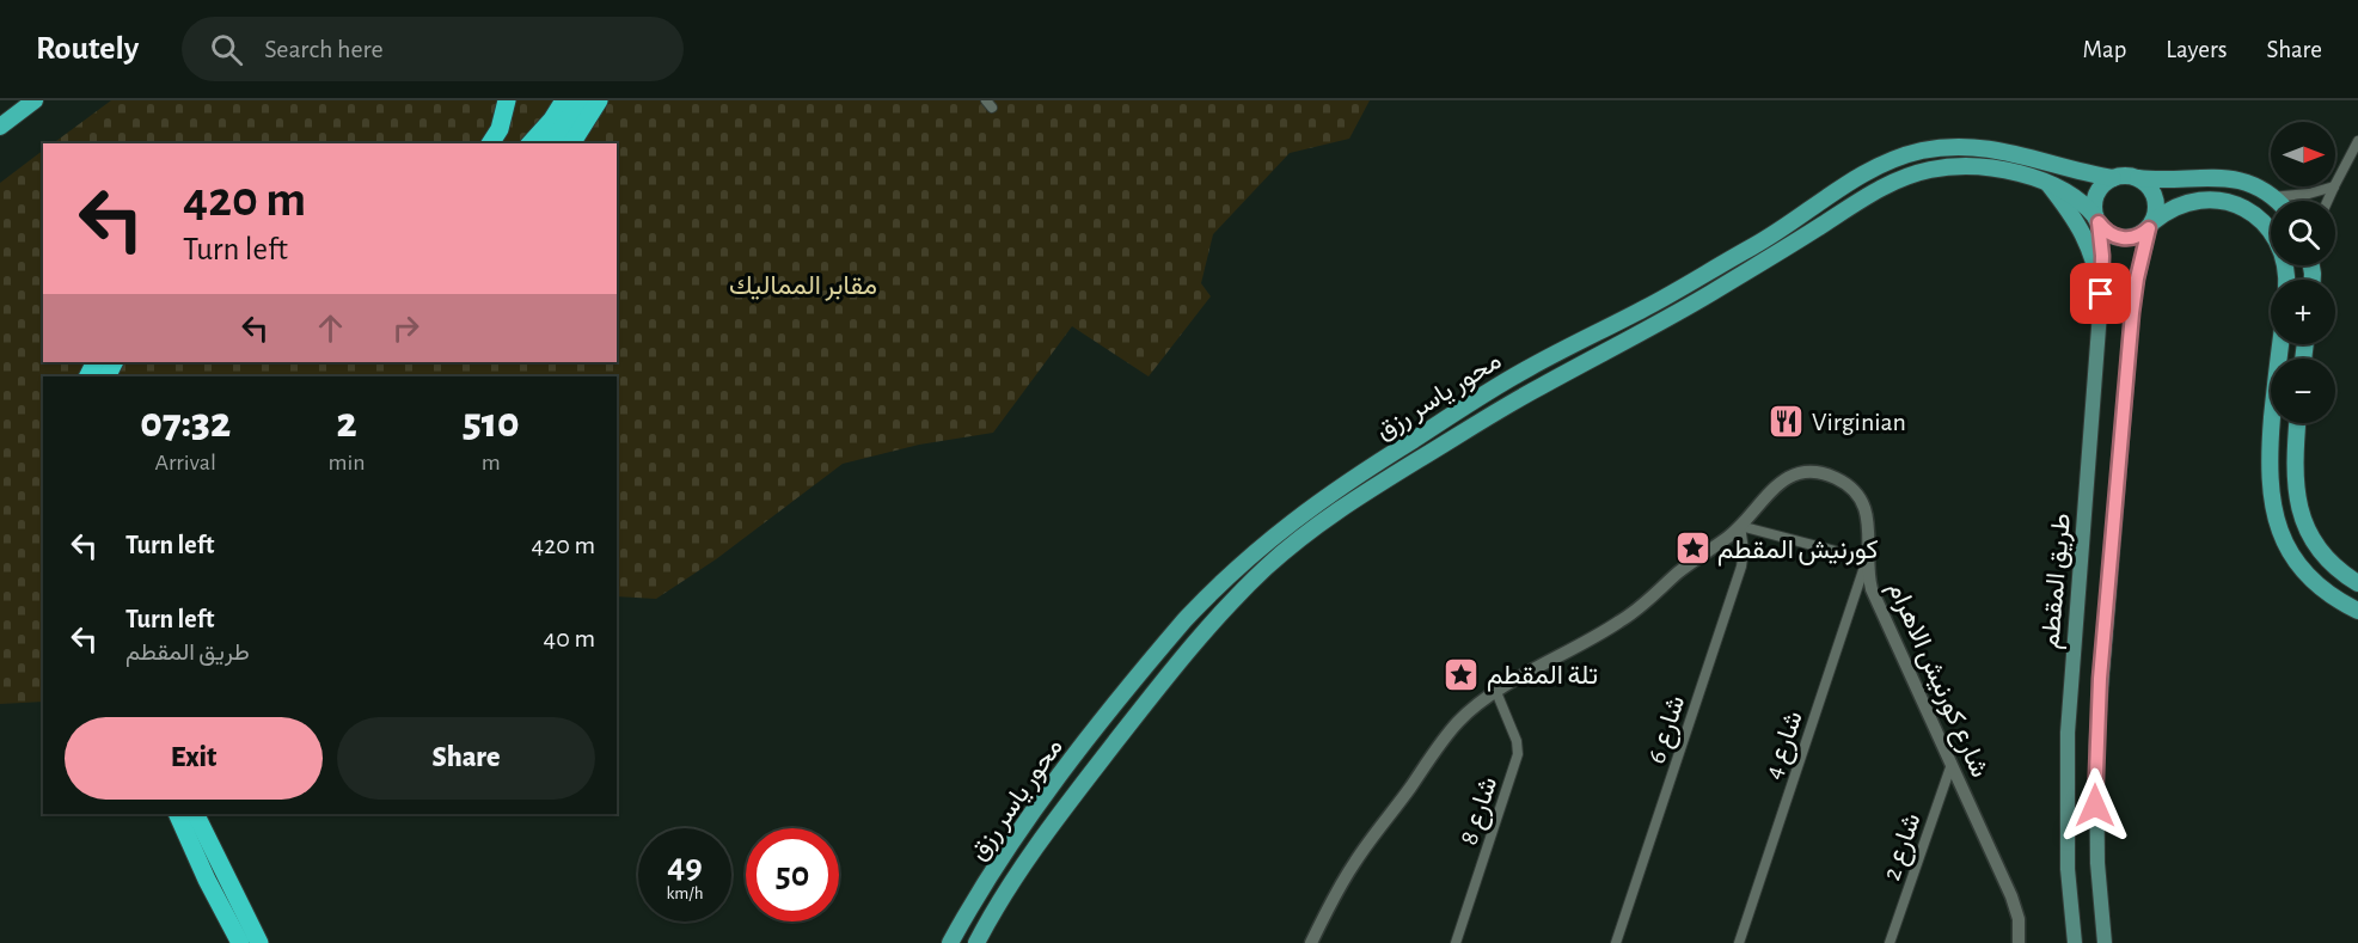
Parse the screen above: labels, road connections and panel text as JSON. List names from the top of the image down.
{
  "streets": {
    "main road": ["محور ياسر رزق", "طريق المقطم"],
    "street": [
      "شارع كورنيش الاهرام",
      "شارع 6",
      "شارع 4",
      "شارع 8",
      "شارع 2"
    ]
  },
  "crossings": [
    ["محور ياسر رزق", "طريق المقطم"],
    ["شارع كورنيش الاهرام", "شارع 6"],
    ["شارع كورنيش الاهرام", "شارع 4"],
    ["شارع كورنيش الاهرام", "شارع 8"],
    ["شارع كورنيش الاهرام", "شارع 2"]
  ],
  "parks": ["مقابر المماليك"],
  "places": {
    "restaurant": ["Virginian"],
    "place": ["كورنيش المقطم", "تلة المقطم"]
  },
  "north": "right",
  "page": {
    "header": "Routely",
    "search": "Search here",
    "nav": ["Map", "Layers", "Share"],
    "map_buttons": ["+", "−"],
    "turn": ["420 m", "Turn left"],
    "eta": [
      "07:32",
      "Arrival",
      "2",
      "min",
      "510",
      "m"
    ],
    "list": [
      {
        "name": "Turn left",
        "value": "420 m"
      },
      {
        "name": "Turn left",
        "note": "طريق المقطم",
        "value": "40 m"
      }
    ],
    "buttons": ["Exit", "Share"],
    "speed": "49 km/h",
    "limit": "50"
  }
}
